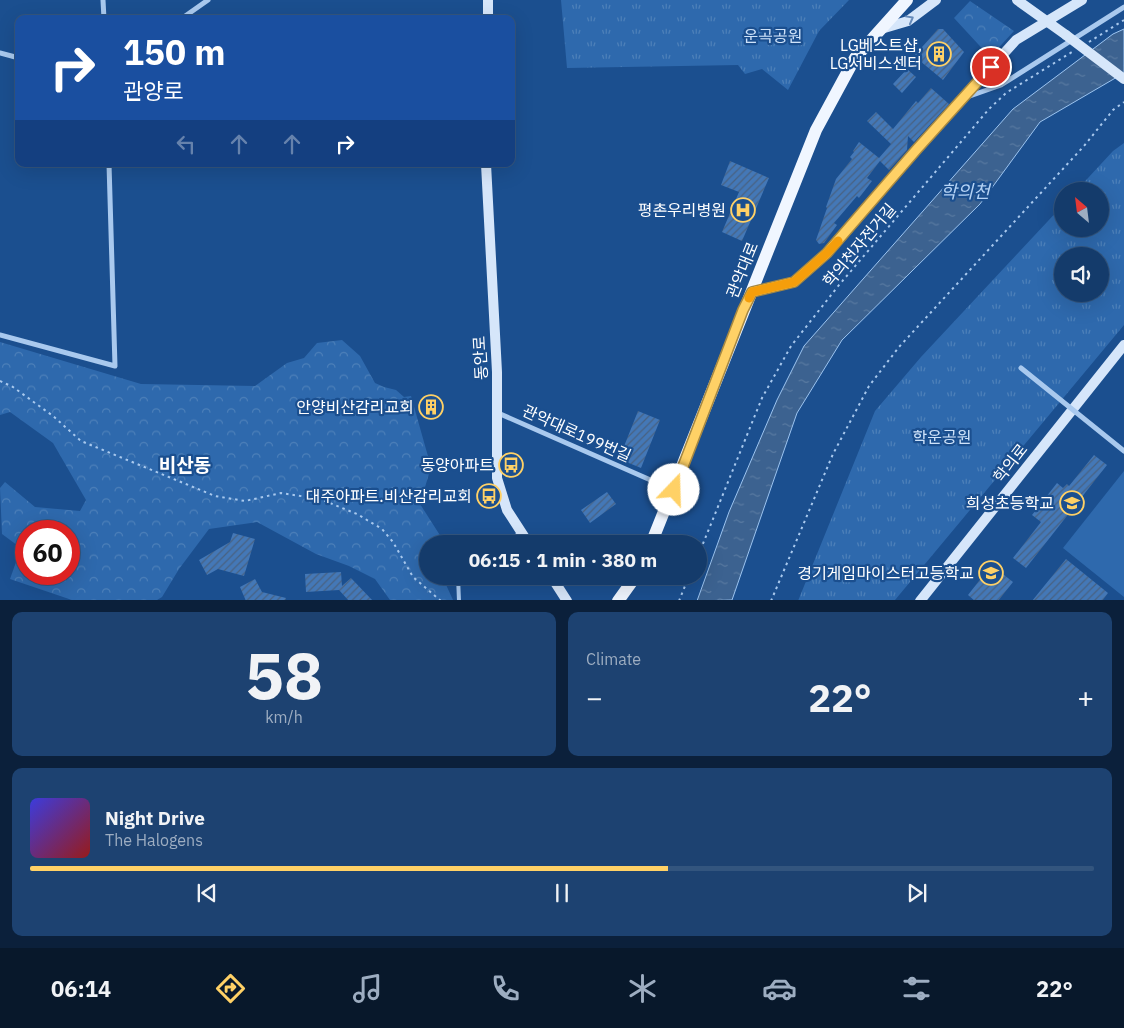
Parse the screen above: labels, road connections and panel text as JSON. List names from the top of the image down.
{
  "streets": {
    "main road": ["관악대로"],
    "street": ["동안로", "관악대로199번길", "학의로"],
    "path": ["학의천자전거길"]
  },
  "crossings": [
    ["관악대로", "관악대로199번길"],
    ["동안로", "관악대로199번길"]
  ],
  "districts": ["비산동"],
  "water": ["학의천"],
  "parks": ["운곡공원", "학운공원"],
  "places": {
    "building": ["LG베스트샵, LG서비스센터", "안양비산감리교회"],
    "hospital": ["평촌우리병원"],
    "bus stop": ["동양아파트", "대주아파트.비산감리교회"],
    "school or university": ["희성초등학교", "경기게임마이스터고등학교"]
  },
  "north": "top left",
  "page": {
    "turn": ["150 m", "관양로"],
    "limit": "60",
    "trip": "06:15 · 1 min · 380 m",
    "tile": [
      ["58", "km/h"],
      "Climate"
    ],
    "heat": ["−", "22°", "+"],
    "song": ["Night Drive", "The Halogens"],
    "tabs": ["06:14", "22°"]
  }
}
